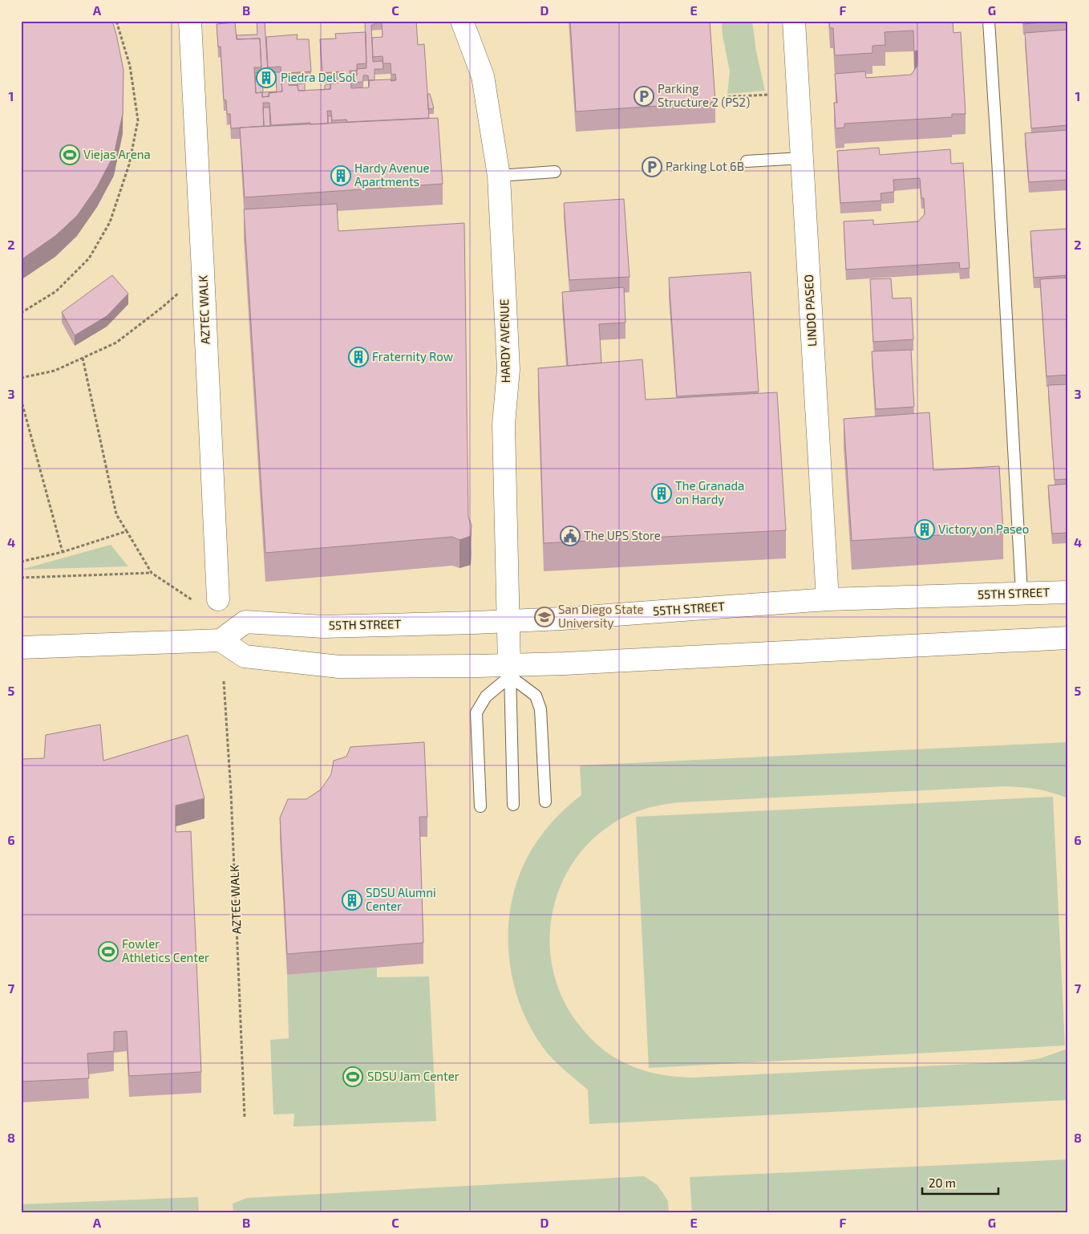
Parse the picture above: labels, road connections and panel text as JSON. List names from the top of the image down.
{
  "streets": {
    "street": [
      "AZTEC WALK",
      "LINDO PASEO",
      "HARDY AVENUE",
      "55TH STREET"
    ]
  },
  "crossings": [
    ["LINDO PASEO", "55TH STREET"],
    ["HARDY AVENUE", "55TH STREET"]
  ],
  "places": {
    "building": [
      "Piedra Del Sol",
      "Hardy Avenue Apartments",
      "Fraternity Row",
      "The Granada on Hardy",
      "Victory on Paseo",
      "SDSU Alumni Center"
    ],
    "parking": ["Parking Structure 2 (PS2)", "Parking Lot 6B"],
    "sports": ["Viejas Arena", "Fowler Athletics Center", "SDSU Jam Center"],
    "public building": ["The UPS Store"],
    "school or university": ["San Diego State University"]
  },
  "scale_bar": "20 m",
  "grid": {
    "columns": [
      "A",
      "B",
      "C",
      "D",
      "E",
      "F",
      "G"
    ],
    "rows": [
      "1",
      "2",
      "3",
      "4",
      "5",
      "6",
      "7",
      "8"
    ]
  }
}
